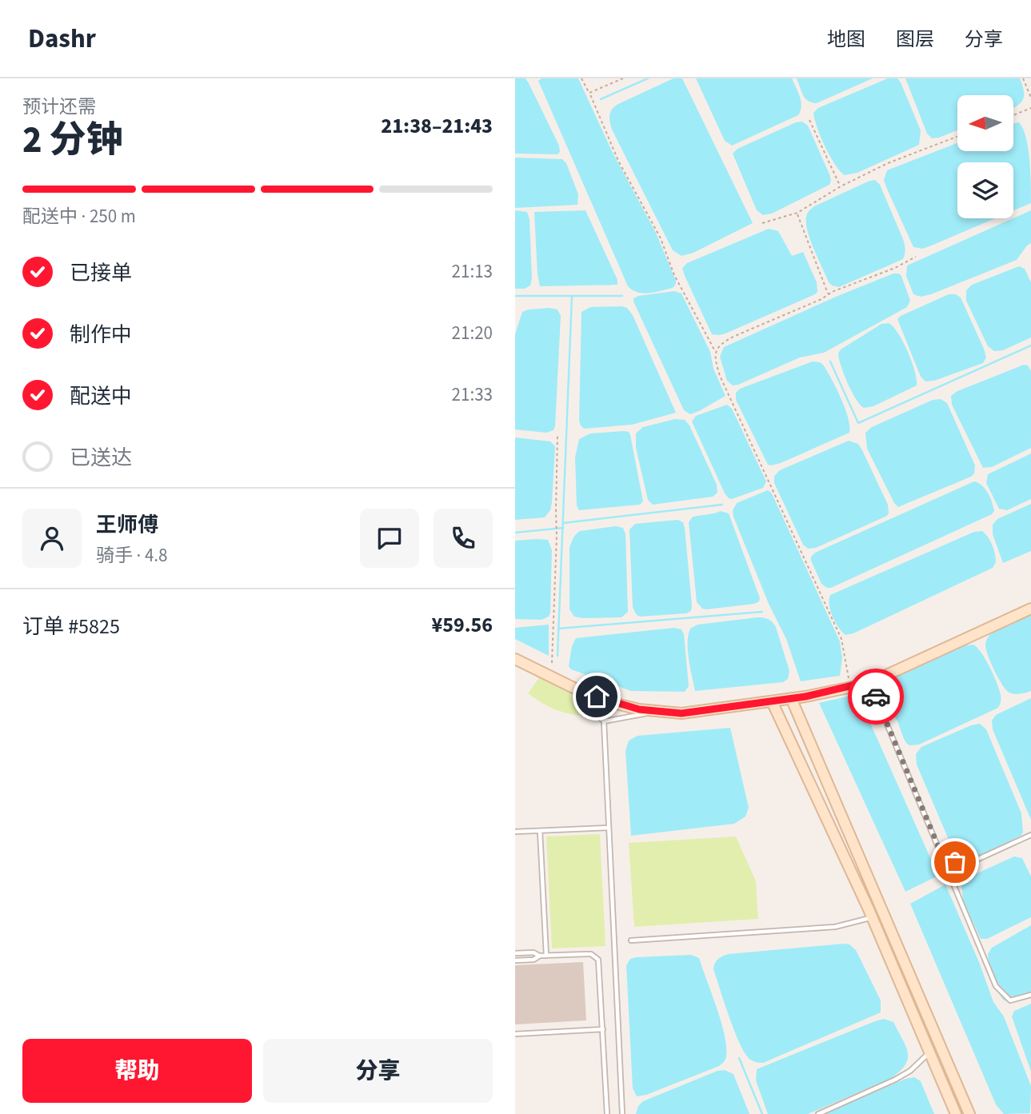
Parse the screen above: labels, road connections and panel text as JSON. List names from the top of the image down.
{
  "north": "left",
  "page": {
    "header": "Dashr",
    "nav": ["地图", "图层", "分享"],
    "heading": ["2 分钟", "预计还需", "21:38–21:43"],
    "panel": [
      "王师傅",
      "骑手 · 4.8",
      "订单 #5825",
      "¥59.56"
    ],
    "bar": "配送中 · 250 m",
    "list": [
      ["已接单", "21:13"],
      ["制作中", "21:20"],
      ["配送中", "21:33"],
      "已送达"
    ],
    "buttons": ["帮助", "分享"]
  }
}
